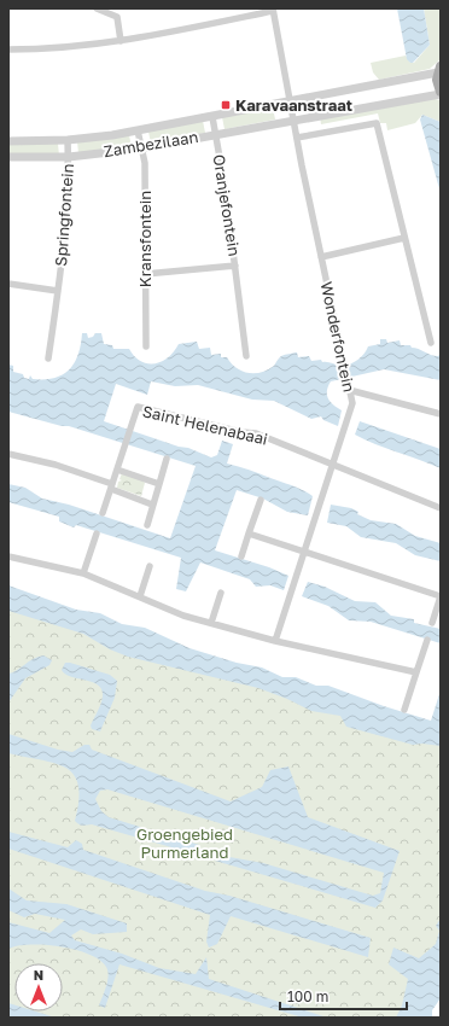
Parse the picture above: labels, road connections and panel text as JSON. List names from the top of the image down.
{
  "streets": {
    "street": [
      "Zambezilaan",
      "Oranjefontein",
      "Springfontein",
      "Kransfontein",
      "Wonderfontein",
      "Saint Helenabaai"
    ]
  },
  "crossings": [
    ["Zambezilaan", "Oranjefontein"],
    ["Zambezilaan", "Springfontein"],
    ["Zambezilaan", "Kransfontein"],
    ["Zambezilaan", "Wonderfontein"],
    ["Oranjefontein", "Kransfontein"],
    ["Wonderfontein", "Saint Helenabaai"]
  ],
  "parks": ["Groengebied Purmerland"],
  "places": {
    "transit": ["Karavaanstraat"]
  },
  "scale_bar": "100 m",
  "north": "top"
}
